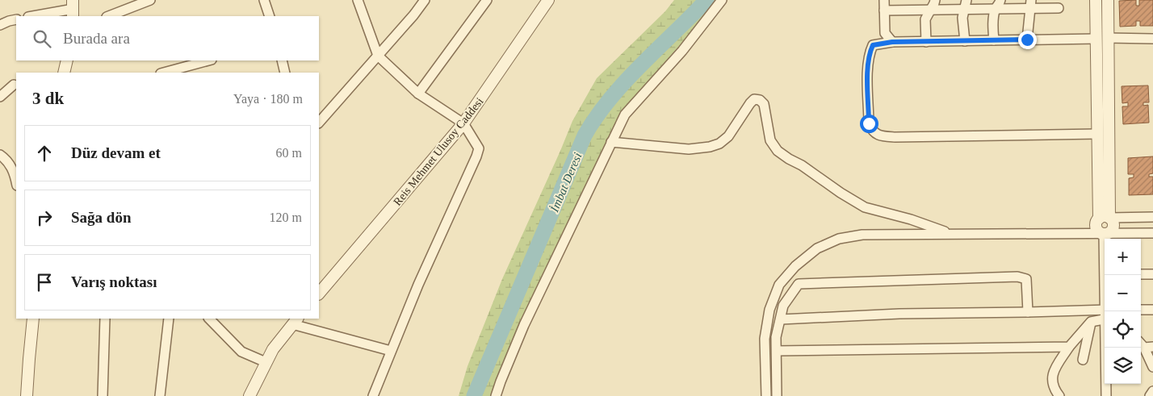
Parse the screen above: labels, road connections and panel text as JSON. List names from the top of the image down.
{
  "streets": {
    "street": ["Reis Mehmet Ulusoy Caddesi"]
  },
  "water": ["İmbat Deresi"],
  "page": {
    "search": "Burada ara",
    "heading": ["3 dk", "Yaya · 180 m"],
    "list": [
      ["Düz devam et", "60 m"],
      ["Sağa dön", "120 m"],
      "Varış noktası"
    ],
    "map_buttons": ["+", "−"]
  }
}
